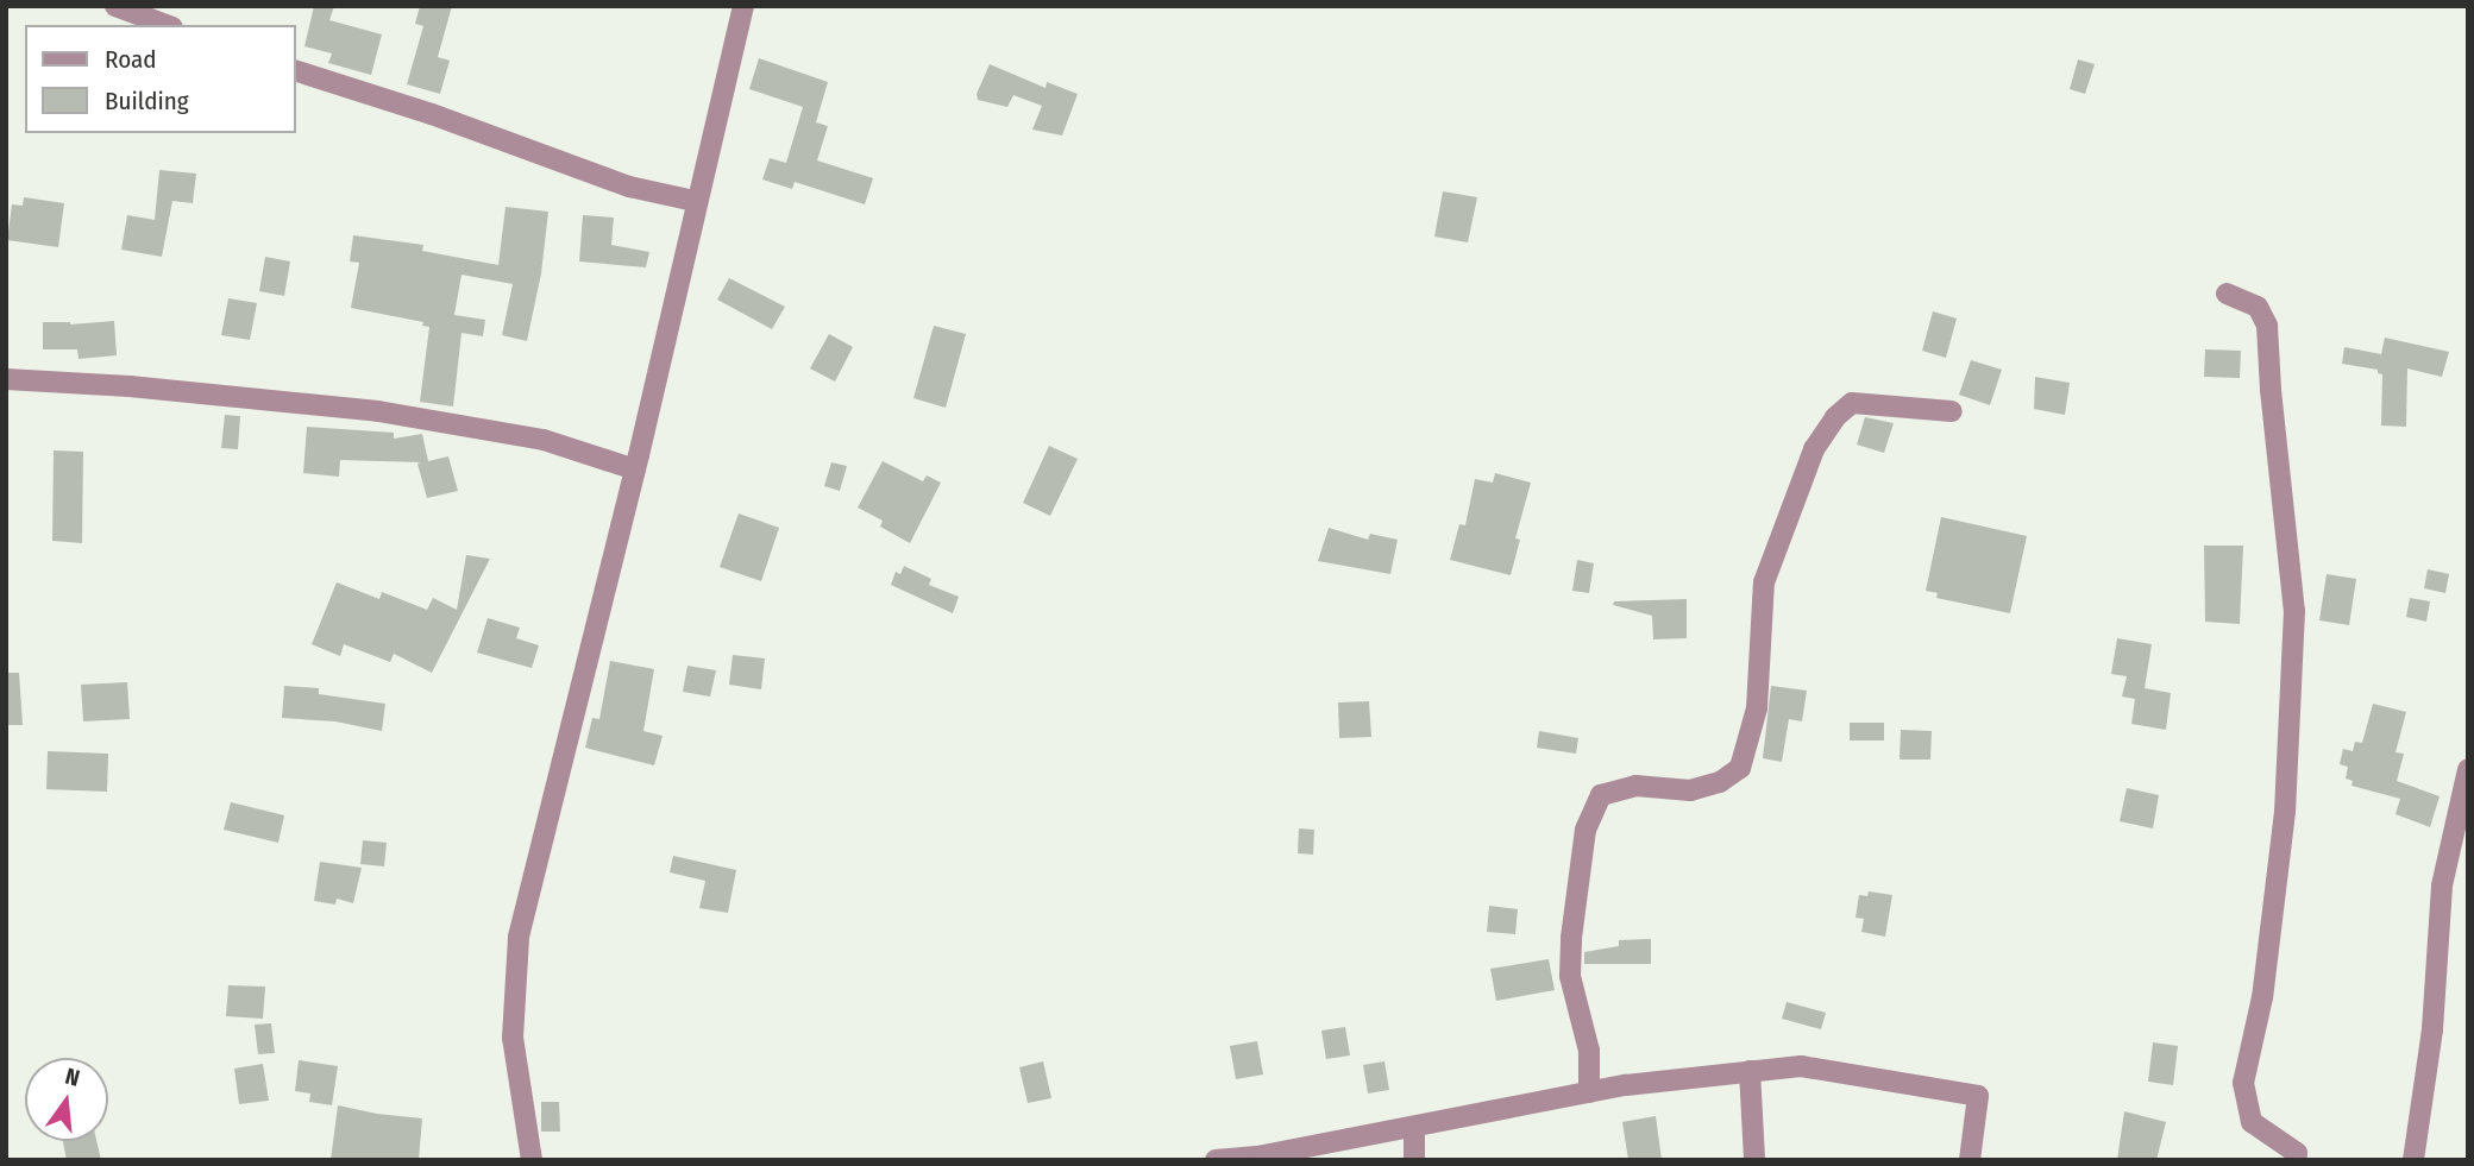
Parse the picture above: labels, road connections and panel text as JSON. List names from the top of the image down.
{
  "legend": ["Road", "Building"],
  "north": "top"
}
